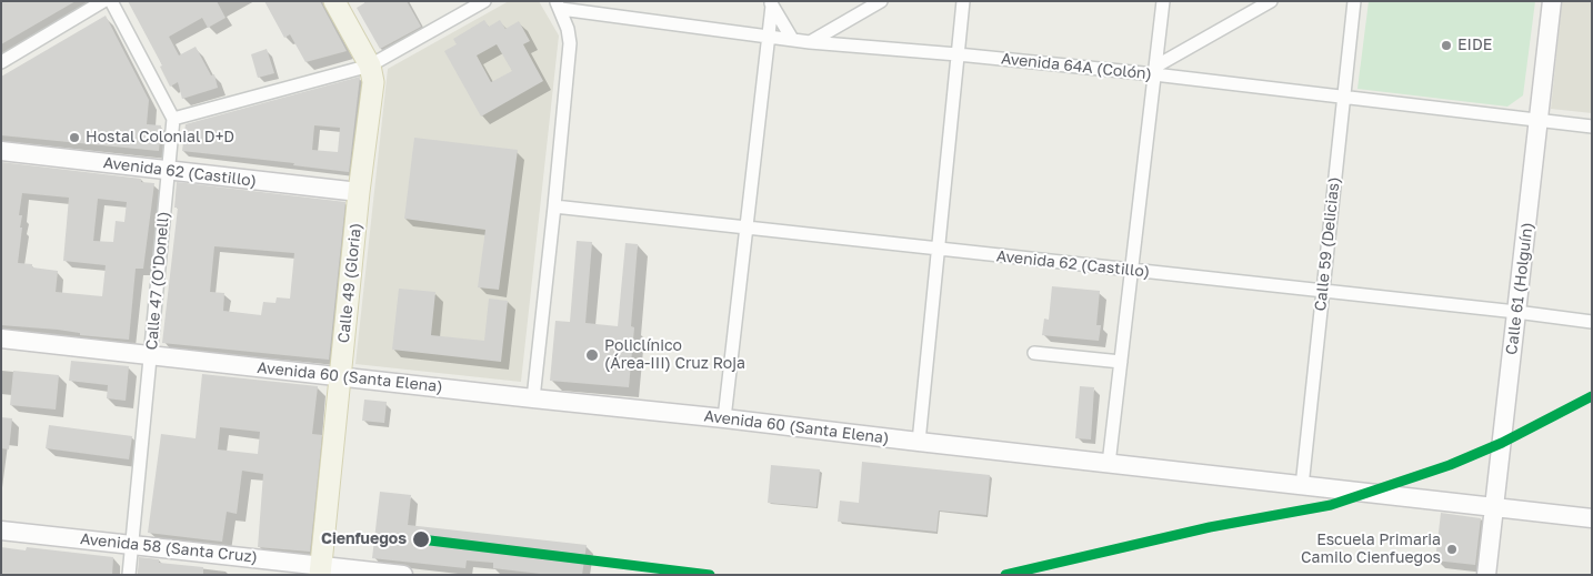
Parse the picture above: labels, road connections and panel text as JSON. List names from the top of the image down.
{
  "streets": {
    "main road": ["Calle 49 (Gloria)"],
    "street": [
      "Avenida 64A (Colón)",
      "Avenida 62 (Castillo)",
      "Calle 59 (Delicias)",
      "Calle 47 (O'Donell)",
      "Calle 61 (Holguín)",
      "Avenida 60 (Santa Elena)",
      "Avenida 58 (Santa Cruz)"
    ]
  },
  "crossings": [
    ["Avenida 64A (Colón)", "Calle 59 (Delicias)"],
    ["Avenida 64A (Colón)", "Calle 61 (Holguín)"],
    ["Avenida 62 (Castillo)", "Calle 59 (Delicias)"],
    ["Avenida 62 (Castillo)", "Calle 47 (O'Donell)"],
    ["Avenida 62 (Castillo)", "Calle 49 (Gloria)"],
    ["Avenida 62 (Castillo)", "Calle 61 (Holguín)"],
    ["Calle 59 (Delicias)", "Avenida 60 (Santa Elena)"],
    ["Calle 47 (O'Donell)", "Avenida 60 (Santa Elena)"],
    ["Calle 47 (O'Donell)", "Avenida 58 (Santa Cruz)"],
    ["Calle 49 (Gloria)", "Avenida 60 (Santa Elena)"],
    ["Calle 49 (Gloria)", "Avenida 58 (Santa Cruz)"],
    ["Calle 61 (Holguín)", "Avenida 60 (Santa Elena)"]
  ],
  "places": [
    "EIDE",
    "Hostal Colonial D+D",
    "Policlínico (Área-III) Cruz Roja",
    "Cienfuegos",
    "Escuela Primaria Camilo Cienfuegos"
  ]
}
